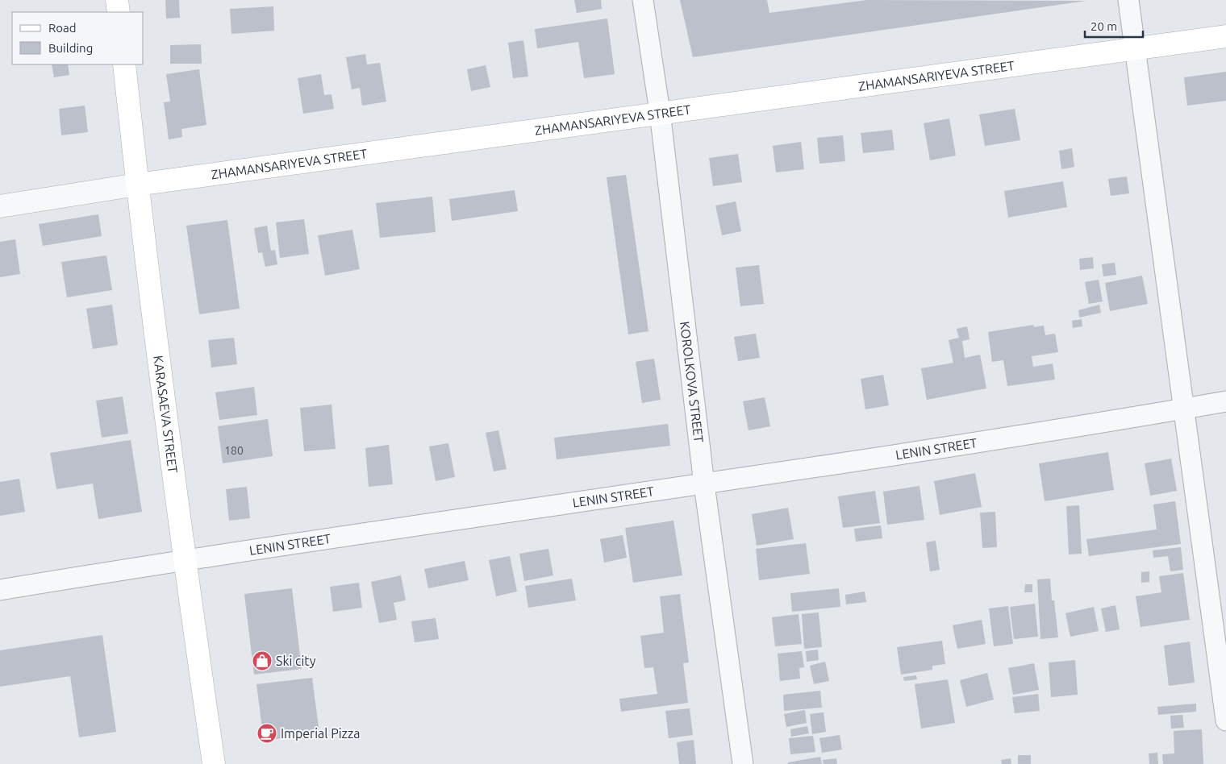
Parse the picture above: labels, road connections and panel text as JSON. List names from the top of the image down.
{
  "streets": {
    "main road": ["ZHAMANSARIYEVA STREET", "KARASAEVA STREET"],
    "street": ["KOROLKOVA STREET", "LENIN STREET"]
  },
  "crossings": [
    ["ZHAMANSARIYEVA STREET", "KOROLKOVA STREET"],
    ["ZHAMANSARIYEVA STREET", "KARASAEVA STREET"],
    ["KOROLKOVA STREET", "LENIN STREET"],
    ["KARASAEVA STREET", "LENIN STREET"]
  ],
  "places": {
    "shop": ["Ski city"],
    "cafe": ["Imperial Pizza"]
  },
  "house_numbers": ["180"],
  "legend": ["Road", "Building"],
  "scale_bar": "20 m"
}
